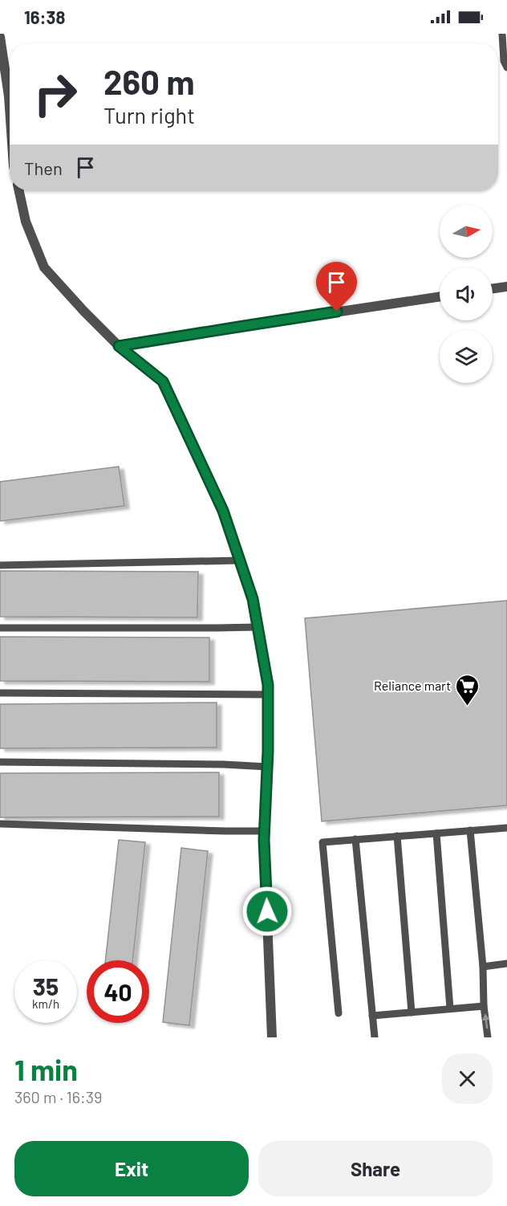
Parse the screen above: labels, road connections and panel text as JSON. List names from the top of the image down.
{
  "places": {
    "supermarket": ["Reliance mart"]
  },
  "north": "right",
  "page": {
    "status": "16:38",
    "turn": ["260 m", "Turn right"],
    "then": "Then",
    "speed": "35 km/h",
    "limit": "40",
    "heading": ["1 min", "360 m · 16:39"],
    "buttons": ["Exit", "Share"]
  }
}
